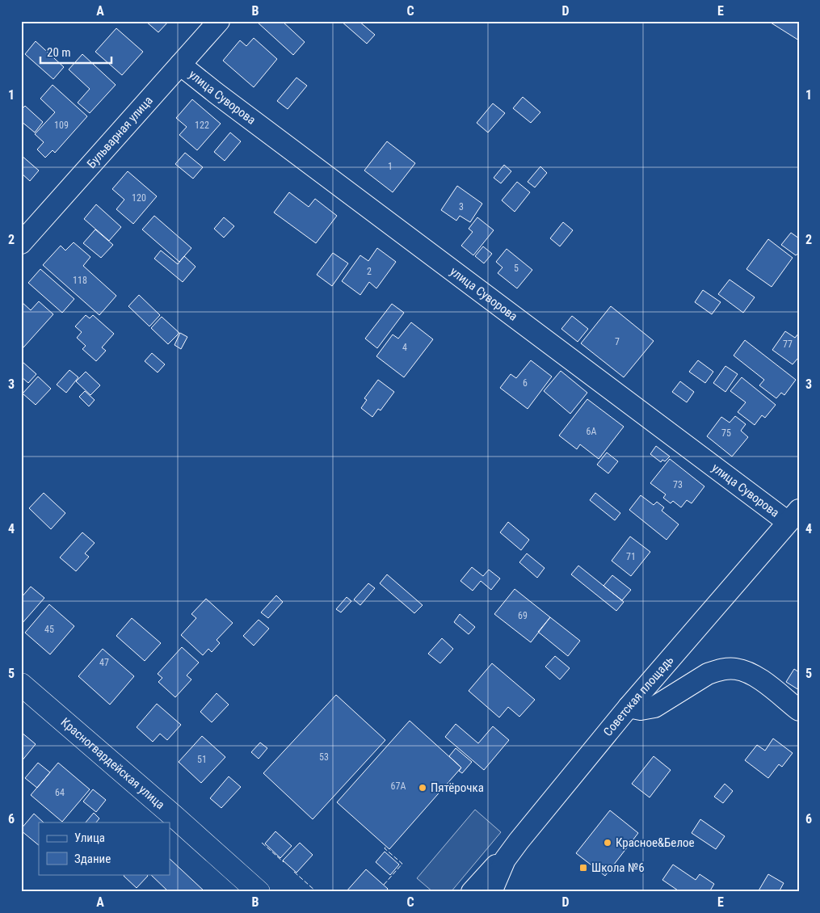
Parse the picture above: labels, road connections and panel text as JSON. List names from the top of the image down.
{
  "streets": {
    "main road": ["Красногвардейская улица"],
    "street": ["улица Суворова", "Бульварная улица", "Советская площадь"]
  },
  "crossings": [
    ["улица Суворова", "Бульварная улица"],
    ["улица Суворова", "Советская площадь"]
  ],
  "places": {
    "other": ["Пятёрочка", "Красное&Белое"],
    "transit": ["Школа №6"]
  },
  "house_numbers": [
    "109",
    "122",
    "1",
    "120",
    "3",
    "5",
    "2",
    "118",
    "7",
    "77",
    "4",
    "6",
    "6А",
    "75",
    "73",
    "71",
    "69",
    "45",
    "47",
    "53",
    "51",
    "67А",
    "64"
  ],
  "legend": ["Улица", "Здание"],
  "scale_bar": "20 m",
  "grid": {
    "columns": [
      "A",
      "B",
      "C",
      "D",
      "E"
    ],
    "rows": [
      "1",
      "2",
      "3",
      "4",
      "5",
      "6"
    ]
  }
}
